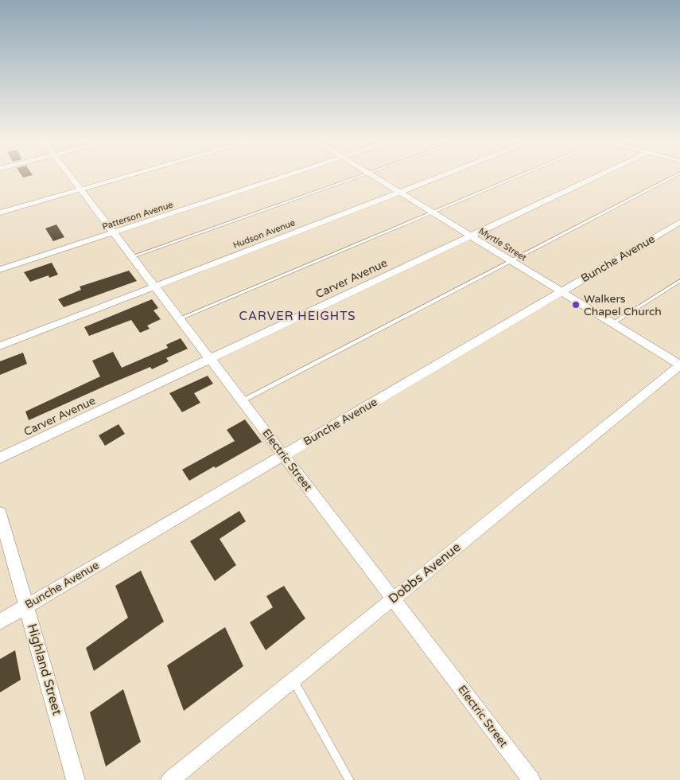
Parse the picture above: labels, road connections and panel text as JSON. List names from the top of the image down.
{
  "streets": {
    "street": [
      "Patterson Avenue",
      "Hudson Avenue",
      "Myrtle Street",
      "Bunche Avenue",
      "Carver Avenue",
      "Electric Street",
      "Dobbs Avenue",
      "Highland Street"
    ]
  },
  "crossings": [
    ["Patterson Avenue", "Electric Street"],
    ["Hudson Avenue", "Myrtle Street"],
    ["Hudson Avenue", "Electric Street"],
    ["Myrtle Street", "Bunche Avenue"],
    ["Myrtle Street", "Carver Avenue"],
    ["Myrtle Street", "Dobbs Avenue"],
    ["Bunche Avenue", "Electric Street"],
    ["Bunche Avenue", "Highland Street"],
    ["Carver Avenue", "Electric Street"],
    ["Electric Street", "Dobbs Avenue"]
  ],
  "districts": ["CARVER HEIGHTS"],
  "places": ["Walkers Chapel Church"]
}
